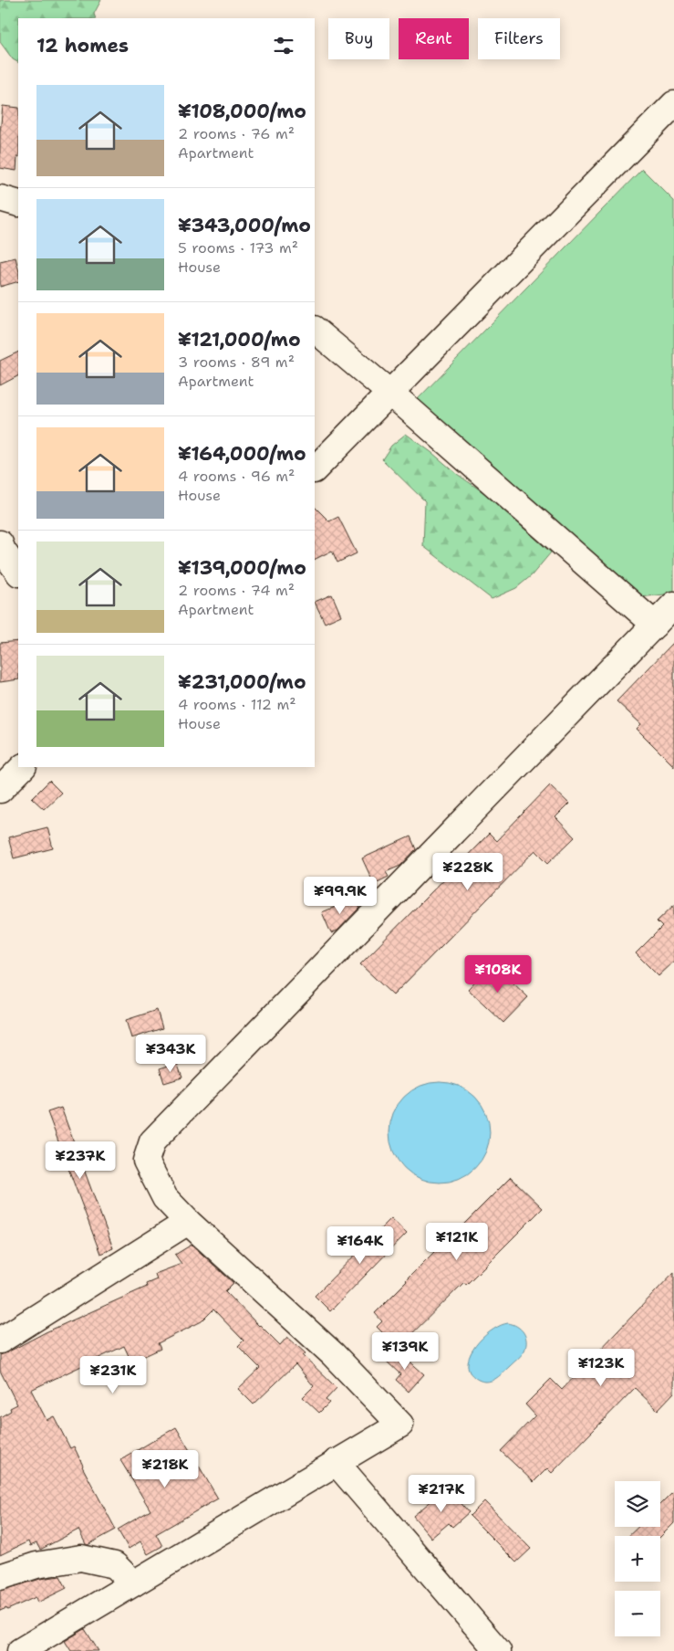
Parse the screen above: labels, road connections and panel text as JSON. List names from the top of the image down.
{
  "page": {
    "chip": ["Buy", "Rent", "Filters"],
    "heading": "12 homes",
    "list": [
      {
        "name": "¥108,000/mo",
        "note": "2 rooms · 76 m² · Apartment"
      },
      {
        "name": "¥343,000/mo",
        "note": "5 rooms · 173 m² · House"
      },
      {
        "name": "¥121,000/mo",
        "note": "3 rooms · 89 m² · Apartment"
      },
      {
        "name": "¥164,000/mo",
        "note": "4 rooms · 96 m² · House"
      },
      {
        "name": "¥139,000/mo",
        "note": "2 rooms · 74 m² · Apartment"
      },
      {
        "name": "¥231,000/mo",
        "note": "4 rooms · 112 m² · House"
      }
    ],
    "price": [
      "¥228K",
      "¥99.9K",
      "¥108K",
      "¥343K",
      "¥237K",
      "¥121K",
      "¥164K",
      "¥139K",
      "¥123K",
      "¥231K",
      "¥218K",
      "¥217K"
    ],
    "map_buttons": ["+", "−"]
  }
}
